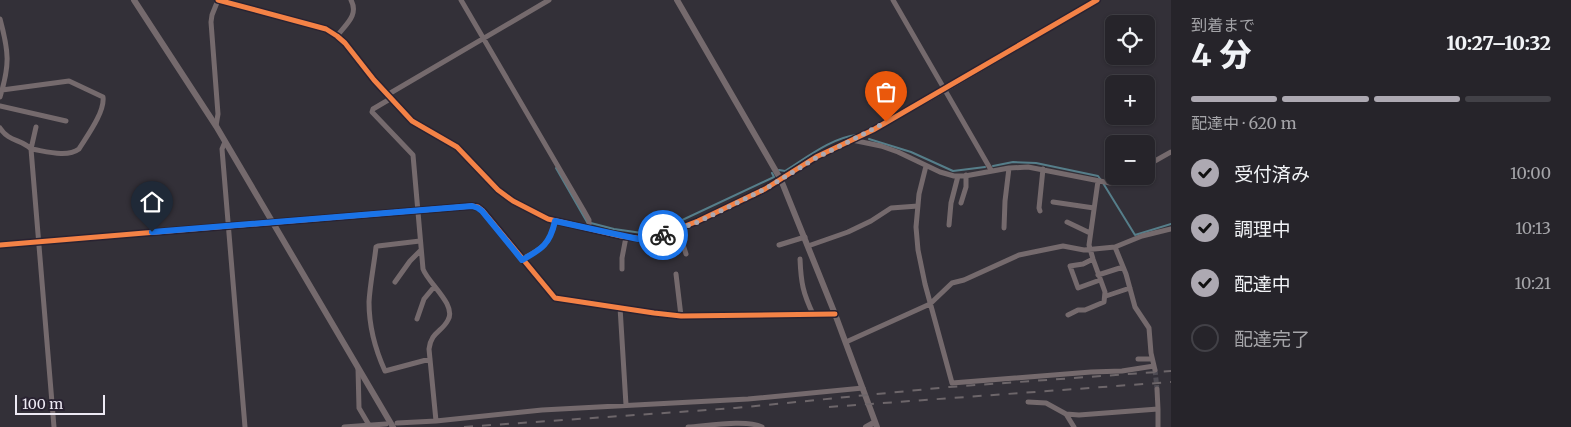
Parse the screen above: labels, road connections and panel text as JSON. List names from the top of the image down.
{
  "scale_bar": "100 m",
  "page": {
    "heading": ["4 分", "到着まで", "10:27–10:32"],
    "map_buttons": ["+", "−"],
    "bar": "配達中 · 620 m",
    "list": [
      ["受付済み", "10:00"],
      ["調理中", "10:13"],
      ["配達中", "10:21"],
      "配達完了"
    ],
    "scale": "100 m"
  }
}
